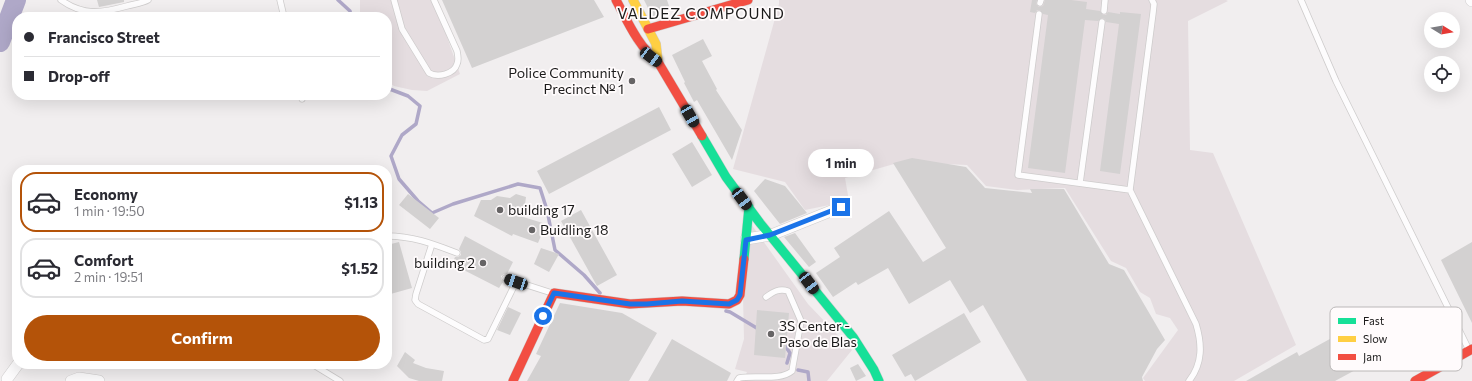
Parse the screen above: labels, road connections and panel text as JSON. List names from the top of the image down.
{
  "districts": ["VALDEZ COMPOUND"],
  "places": [
    "Police Community Precinct № 1",
    "building 17",
    "Buidling 18",
    "building 2",
    "3S Center - Paso de Blas"
  ],
  "legend": ["Fast", "Slow", "Jam"],
  "north": "right",
  "page": {
    "banner": ["Francisco Street", "Drop-off"],
    "bubble": "1 min",
    "list": [
      {
        "name": "Economy",
        "note": "1 min · 19:50",
        "value": "$1.13"
      },
      {
        "name": "Comfort",
        "note": "2 min · 19:51",
        "value": "$1.52"
      }
    ],
    "buttons": "Confirm"
  }
}
